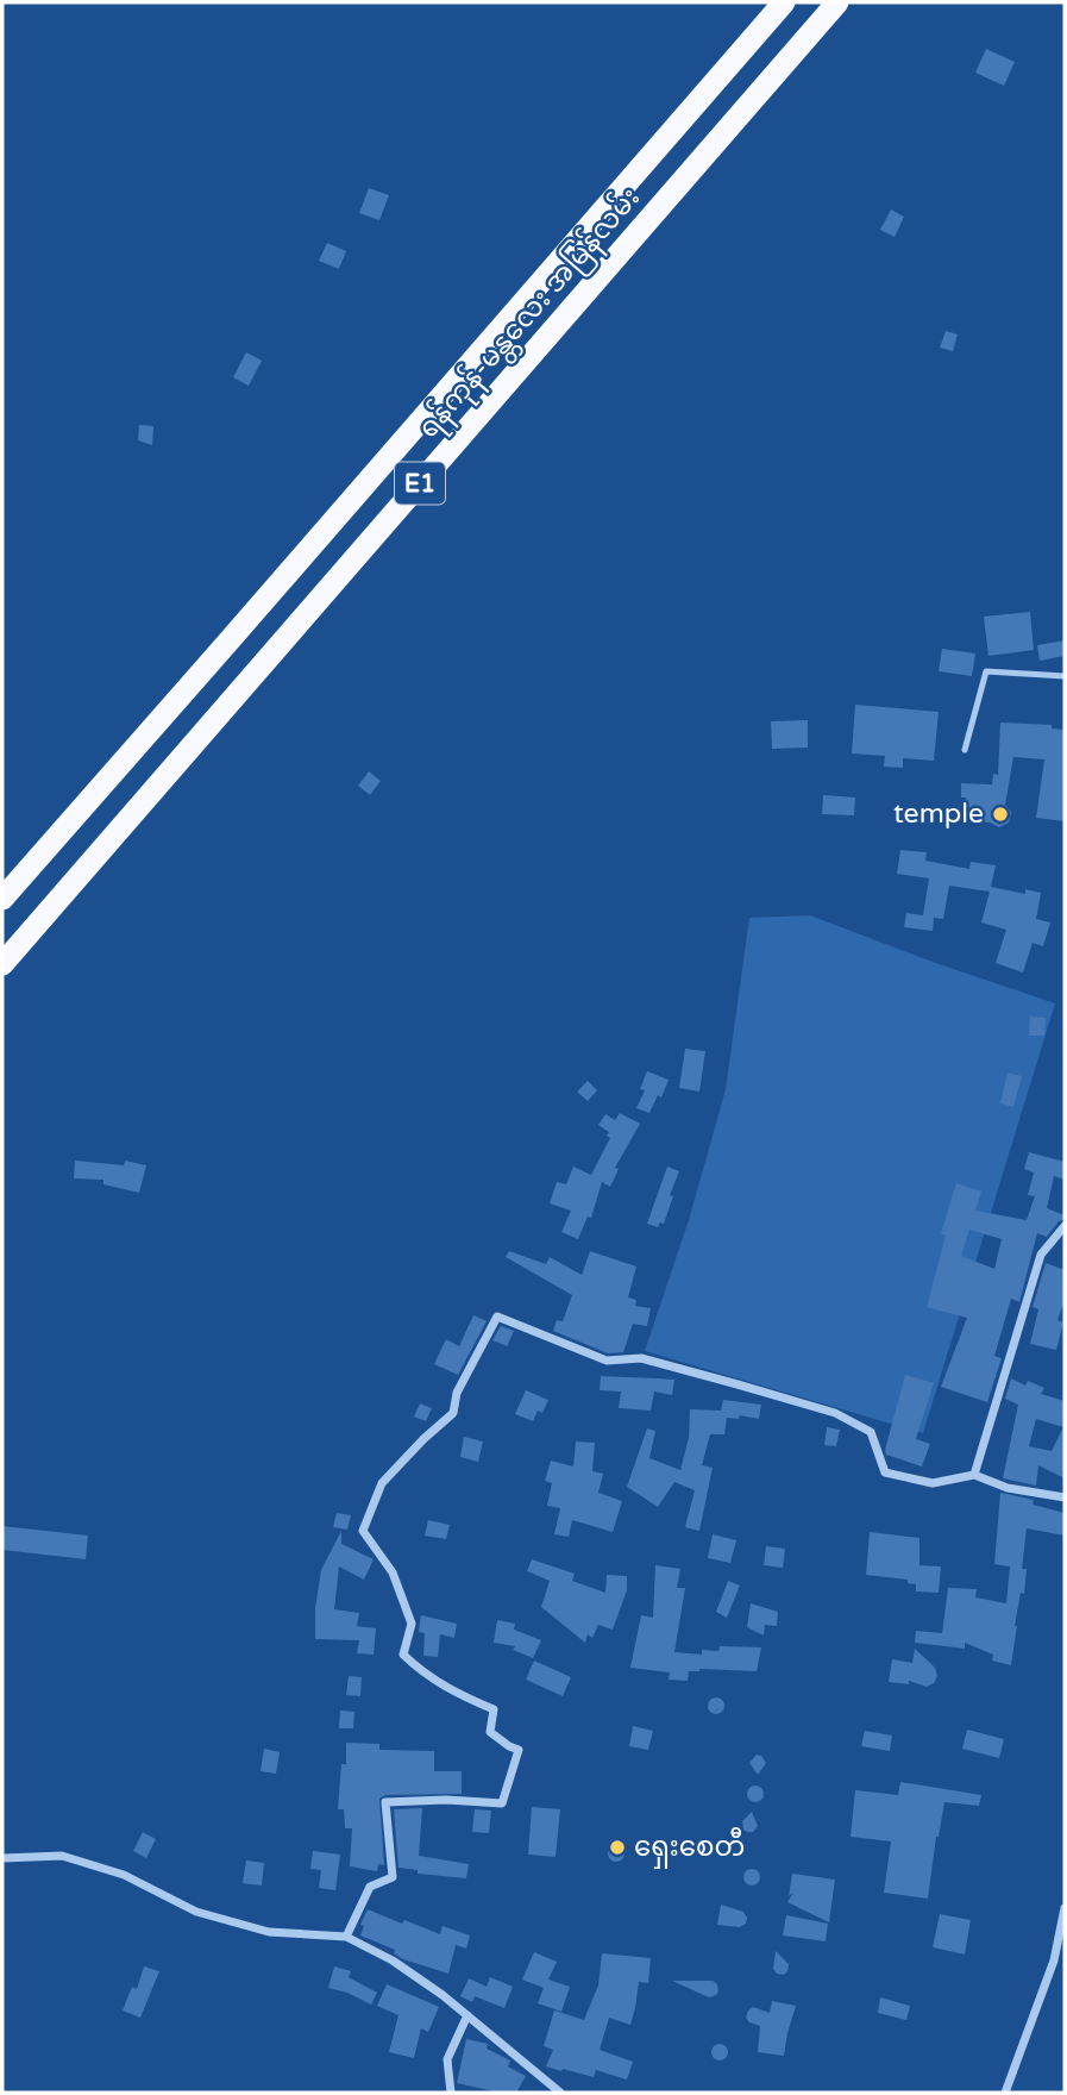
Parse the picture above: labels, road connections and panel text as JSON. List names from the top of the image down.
{
  "streets": {
    "highway": ["ရန်ကုန်-မန္တလေး အမြန်လမ်း", "E1"]
  },
  "places": ["temple", "ရှေးစေတီ"]
}
